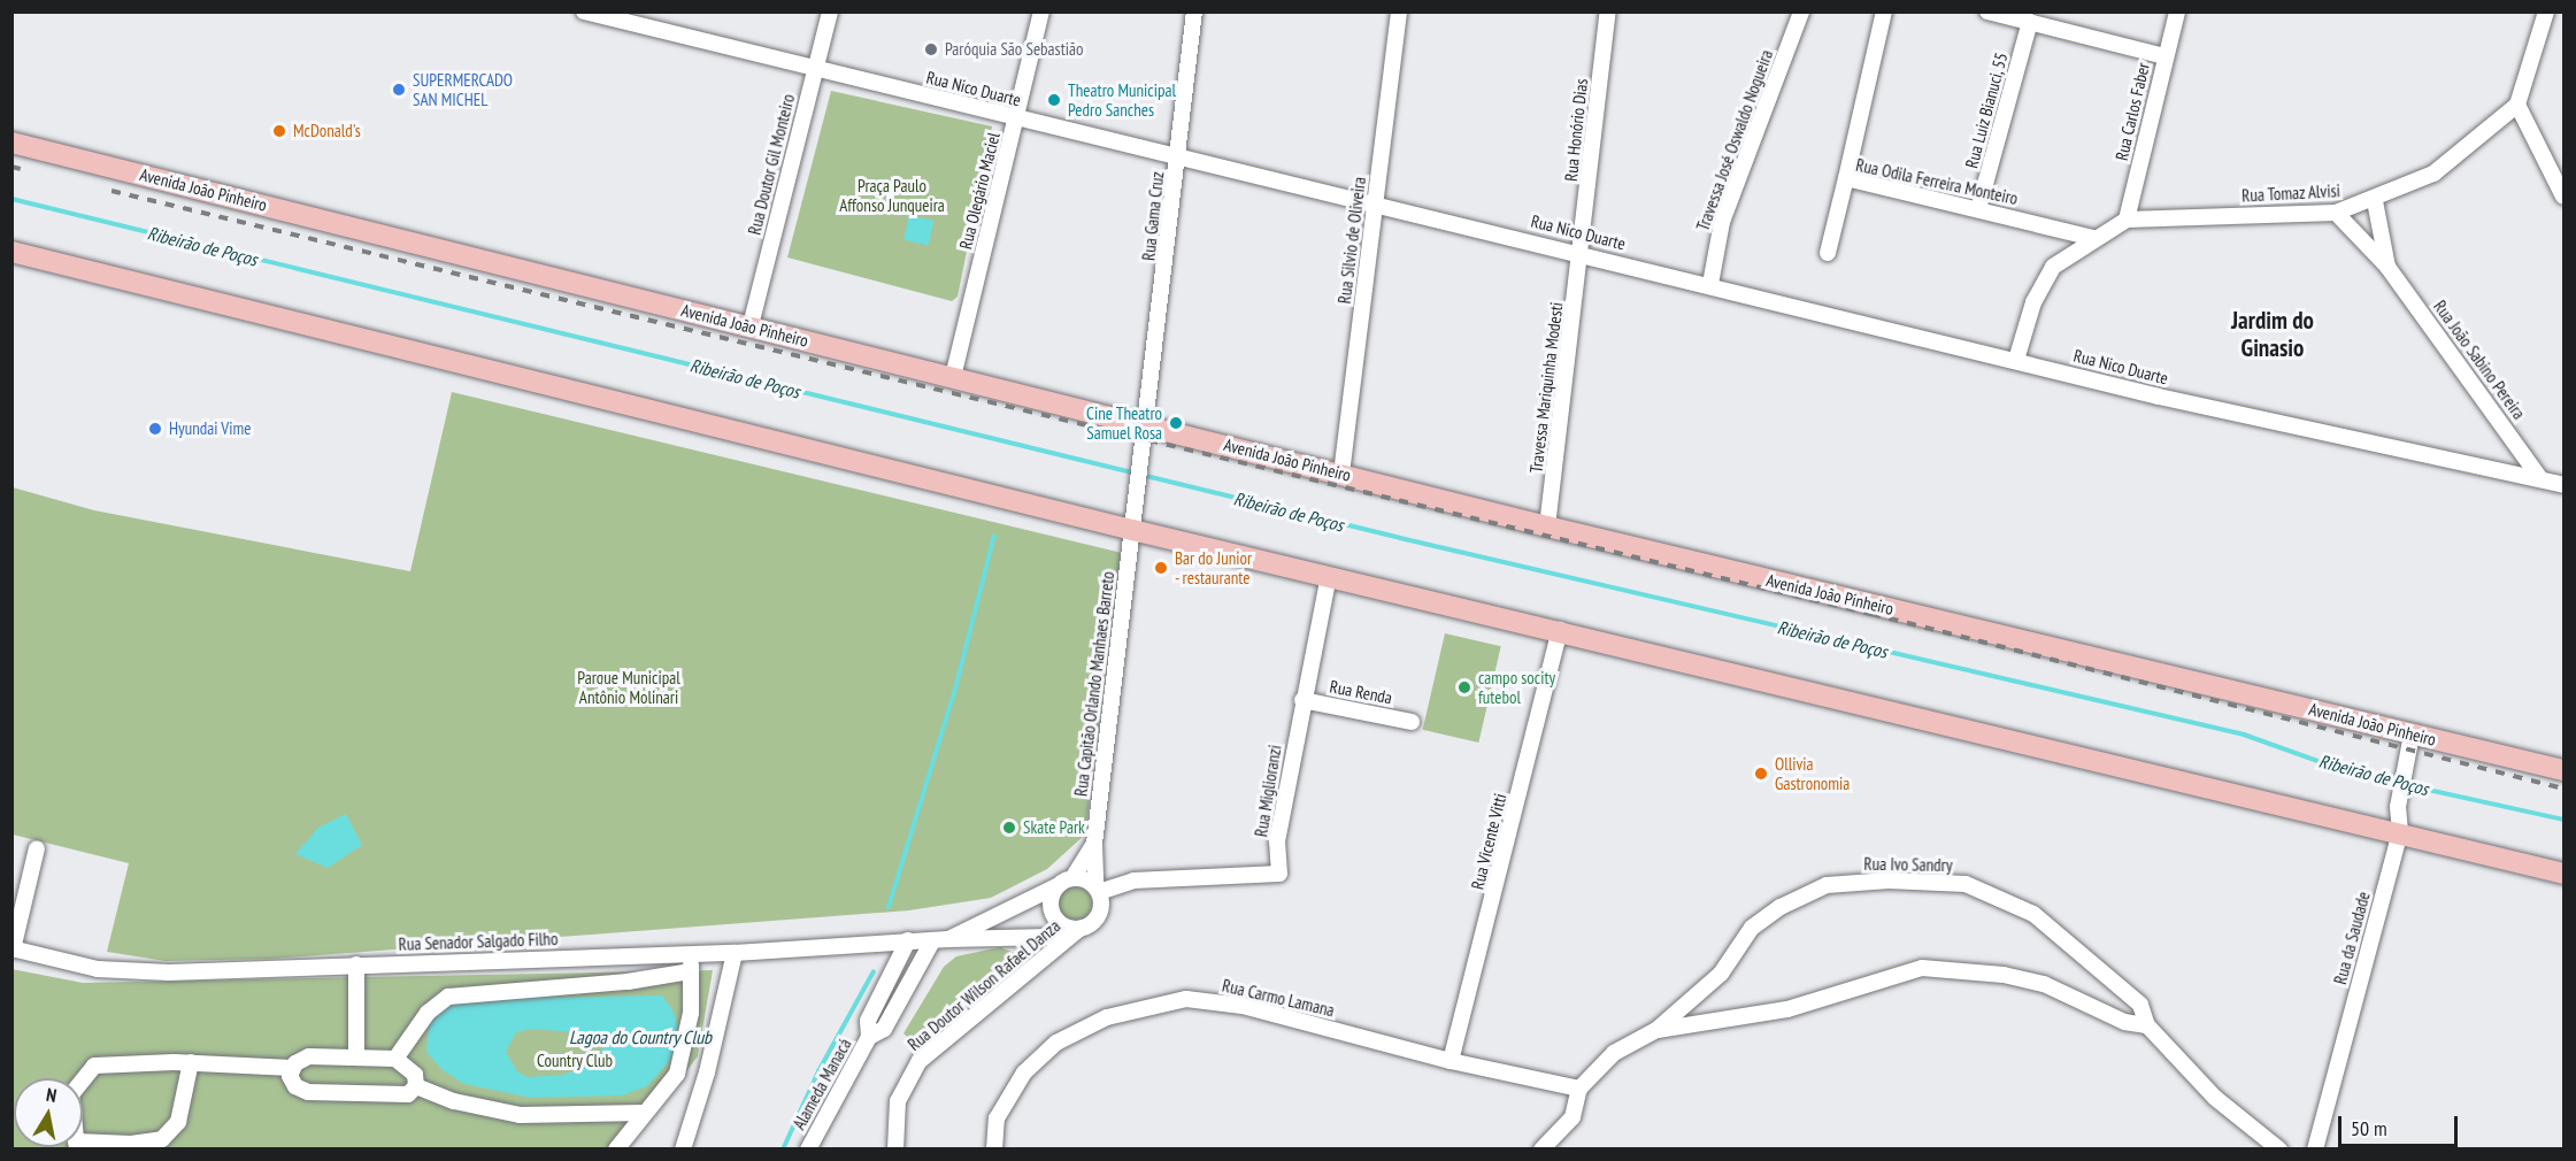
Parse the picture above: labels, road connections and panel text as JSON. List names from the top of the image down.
{
  "streets": {
    "main road": ["Avenida João Pinheiro"],
    "street": [
      "Rua Nico Duarte",
      "Rua Luiz Bianuci, 55",
      "Rua Carlos Faber",
      "Rua Honório Dias",
      "Travessa José Oswaldo Nogueira",
      "Rua Doutor Gil Monteiro",
      "Rua Odila Ferreira Monteiro",
      "Rua Olegário Maciel",
      "Rua Tomaz Alvisi",
      "Rua Gama Cruz",
      "Rua Silvio de Oliveira",
      "Rua João Sabino Pereira",
      "Travessa Mariquinha Modesti",
      "Rua Capitão Orlando Manhaes Barreto",
      "Rua Renda",
      "Rua Miglioranzi",
      "Rua Vicente Vitti",
      "Rua Ivo Sandry",
      "Rua da Saudade",
      "Rua Senador Salgado Filho",
      "Rua Doutor Wilson Rafael Danza",
      "Rua Carmo Lamana",
      "Alameda Manacá"
    ]
  },
  "crossings": [
    ["Rua Nico Duarte", "Rua Honório Dias"],
    ["Rua Nico Duarte", "Travessa José Oswaldo Nogueira"],
    ["Rua Nico Duarte", "Rua Doutor Gil Monteiro"],
    ["Rua Nico Duarte", "Rua Olegário Maciel"],
    ["Rua Nico Duarte", "Rua Tomaz Alvisi"],
    ["Rua Nico Duarte", "Rua Gama Cruz"],
    ["Rua Nico Duarte", "Rua Silvio de Oliveira"],
    ["Rua Nico Duarte", "Rua João Sabino Pereira"],
    ["Rua Nico Duarte", "Travessa Mariquinha Modesti"],
    ["Rua Luiz Bianuci, 55", "Rua Odila Ferreira Monteiro"],
    ["Rua Carlos Faber", "Rua Tomaz Alvisi"],
    ["Rua Honório Dias", "Travessa Mariquinha Modesti"],
    ["Rua Doutor Gil Monteiro", "Avenida João Pinheiro"],
    ["Rua Odila Ferreira Monteiro", "Rua Tomaz Alvisi"],
    ["Avenida João Pinheiro", "Rua Olegário Maciel"],
    ["Avenida João Pinheiro", "Rua Gama Cruz"],
    ["Avenida João Pinheiro", "Rua Silvio de Oliveira"],
    ["Avenida João Pinheiro", "Travessa Mariquinha Modesti"],
    ["Avenida João Pinheiro", "Rua da Saudade"],
    ["Rua Tomaz Alvisi", "Rua João Sabino Pereira"],
    ["Rua Gama Cruz", "Rua Capitão Orlando Manhaes Barreto"],
    ["Rua Capitão Orlando Manhaes Barreto", "Rua Miglioranzi"],
    ["Rua Capitão Orlando Manhaes Barreto", "Rua Senador Salgado Filho"],
    ["Rua Capitão Orlando Manhaes Barreto", "Rua Doutor Wilson Rafael Danza"],
    ["Rua Renda", "Rua Miglioranzi"],
    ["Rua Miglioranzi", "Rua Senador Salgado Filho"],
    ["Rua Miglioranzi", "Rua Doutor Wilson Rafael Danza"],
    ["Rua Vicente Vitti", "Rua Carmo Lamana"],
    ["Rua Senador Salgado Filho", "Rua Doutor Wilson Rafael Danza"],
    ["Rua Senador Salgado Filho", "Alameda Manacá"]
  ],
  "districts": ["Jardim do Ginasio"],
  "water": ["Ribeirão de Poços", "Lagoa do Country Club"],
  "parks": ["Praça Paulo Affonso Junqueira", "Parque Municipal Antônio Molinari", "Country Club"],
  "places": [
    "Paróquia São Sebastião",
    "SUPERMERCADO SAN MICHEL",
    "Theatro Municipal Pedro Sanches",
    "McDonald's",
    "Cine Theatro Samuel Rosa",
    "Hyundai Vime",
    "Bar do Junior - restaurante",
    "campo socity futebol",
    "Ollivia Gastronomia",
    "Skate Park"
  ],
  "scale_bar": "50 m",
  "north": "top"
}
